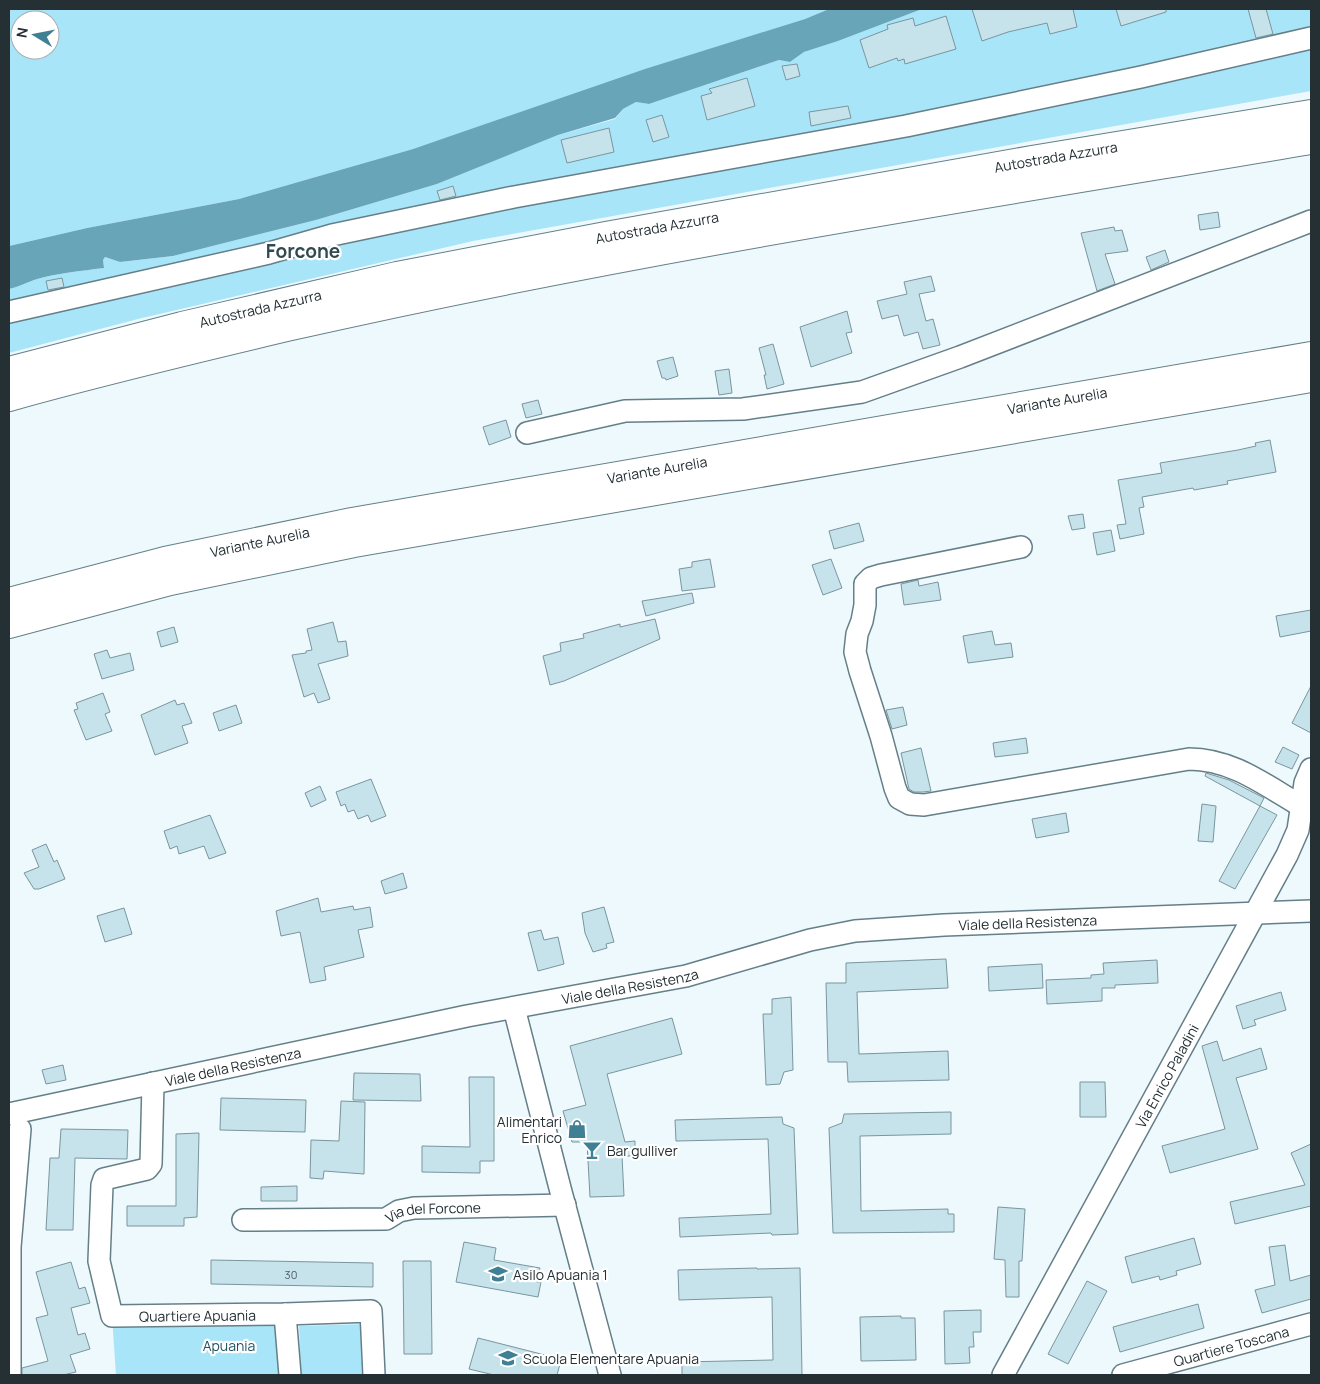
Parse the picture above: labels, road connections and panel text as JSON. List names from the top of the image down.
{
  "streets": {
    "highway": ["Autostrada Azzurra", "Variante Aurelia"],
    "street": [
      "Viale della Resistenza",
      "Via Enrico Paladini",
      "Via del Forcone",
      "Quartiere Apuania",
      "Quartiere Toscana"
    ]
  },
  "crossings": [
    ["Viale della Resistenza", "Via Enrico Paladini"],
    ["Viale della Resistenza", "Quartiere Apuania"]
  ],
  "districts": ["Forcone"],
  "parks": ["Apuania"],
  "places": {
    "shop": ["Alimentari Enrico"],
    "bar": ["Bar gulliver"],
    "school or university": ["Asilo Apuania 1", "Scuola Elementare Apuania"]
  },
  "house_numbers": ["30"],
  "north": "left"
}
